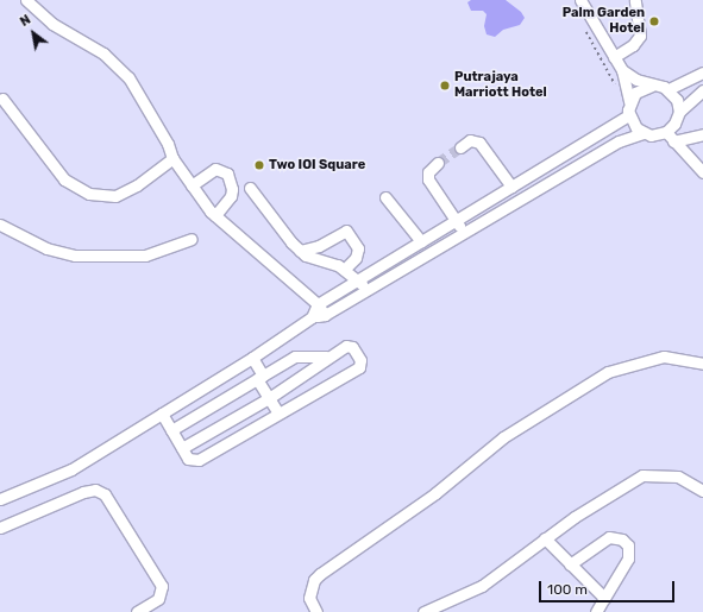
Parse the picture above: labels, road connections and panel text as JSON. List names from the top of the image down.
{
  "places": ["Palm Garden Hotel", "Putrajaya Marriott Hotel", "Two IOI Square"],
  "scale_bar": "100 m",
  "north": "top left"
}
